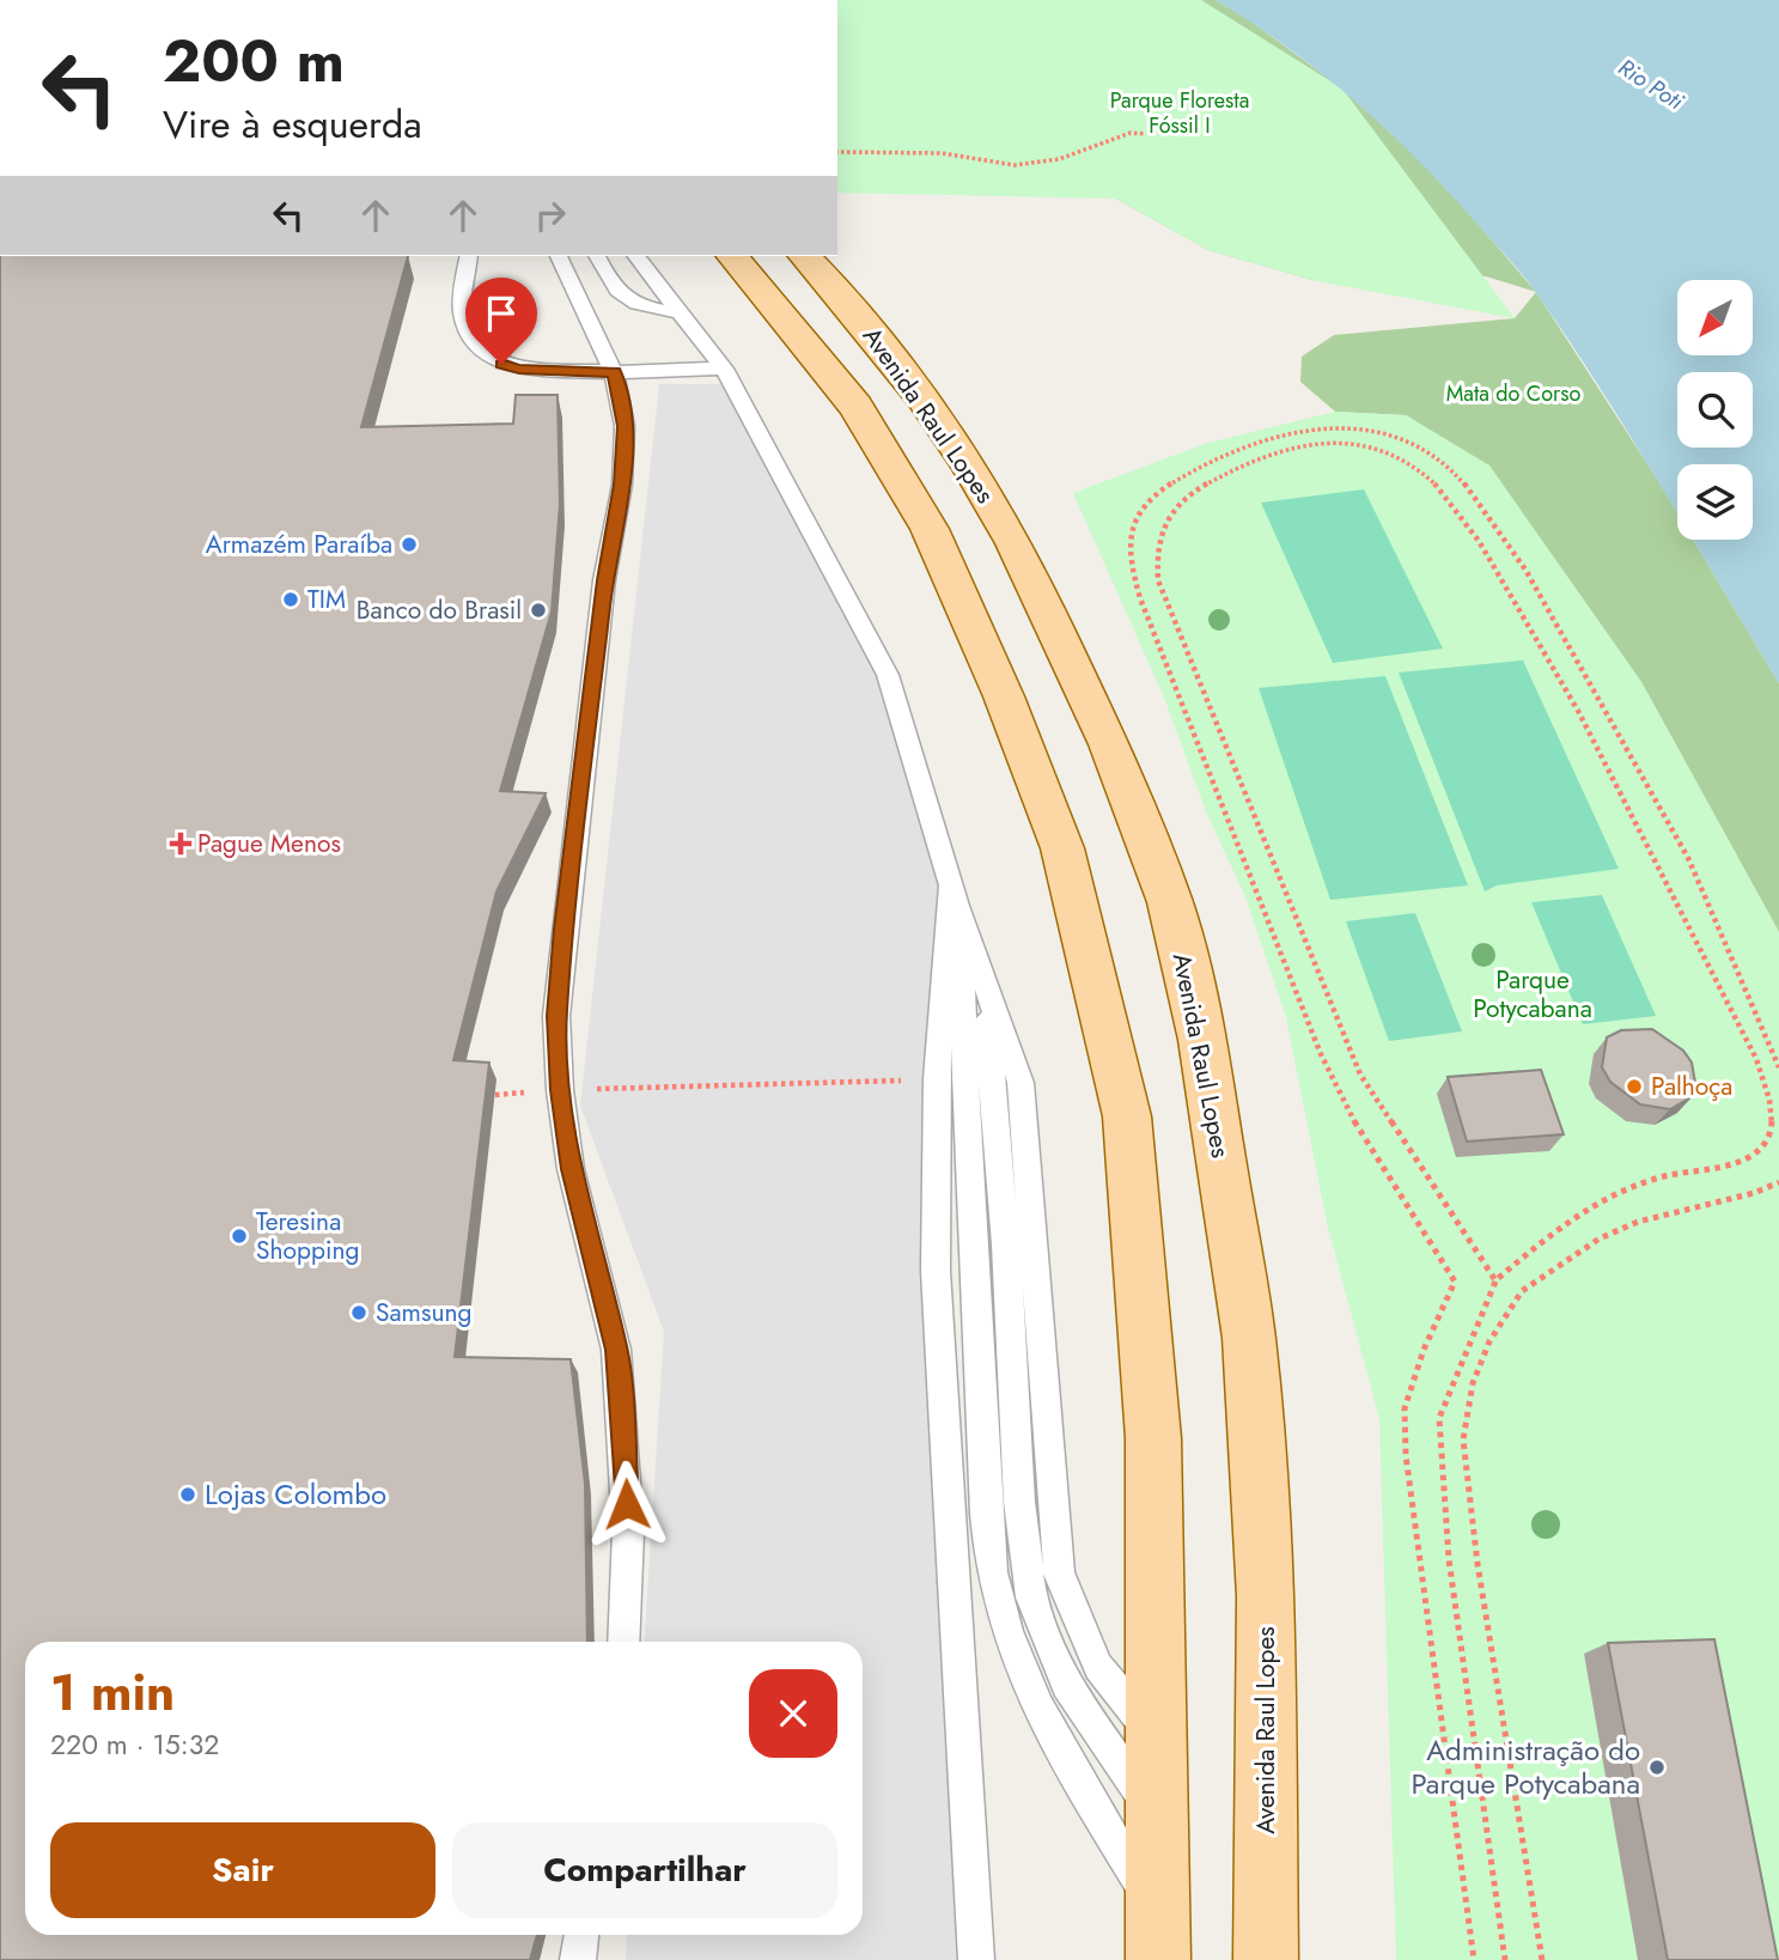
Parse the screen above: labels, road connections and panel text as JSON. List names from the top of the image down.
{
  "streets": {
    "main road": ["Avenida Raul Lopes"]
  },
  "water": ["Rio Poti"],
  "parks": ["Parque Floresta Fóssil I", "Mata do Corso", "Parque Potycabana"],
  "places": {
    "other": [
      "Armazém Paraíba",
      "TIM",
      "Banco do Brasil",
      "Palhoça",
      "Teresina Shopping",
      "Samsung",
      "Lojas Colombo",
      "Administração do Parque Potycabana"
    ],
    "health": ["Pague Menos"]
  },
  "north": "bottom left",
  "page": {
    "turn": ["200 m", "Vire à esquerda"],
    "heading": ["1 min", "220 m · 15:32"],
    "buttons": ["Sair", "Compartilhar"]
  }
}
